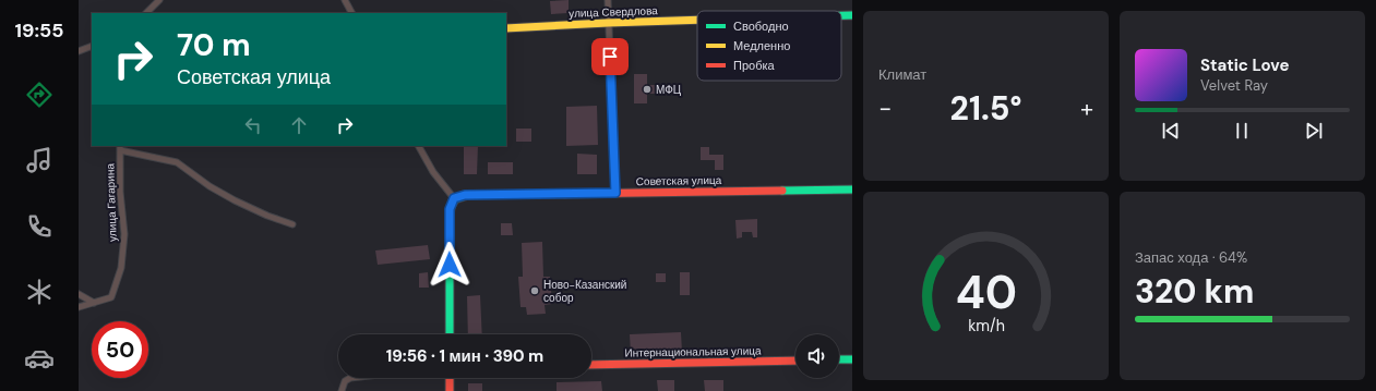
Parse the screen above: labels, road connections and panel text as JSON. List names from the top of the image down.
{
  "streets": {
    "street": [
      "улица Свердлова",
      "Советская улица",
      "улица Гагарина",
      "Интернациональная улица"
    ]
  },
  "places": ["МФЦ", "Ново-Казанский собор"],
  "legend": ["Свободно", "Медленно", "Пробка"],
  "page": {
    "tabs": "19:55",
    "tile": [
      "Климат",
      ["Запас хода · 64%", "320 km"]
    ],
    "turn": ["70 m", "Советская улица"],
    "song": ["Static Love", "Velvet Ray"],
    "heat": ["−", "21.5°", "+"],
    "limit": "50",
    "trip": "19:56 · 1 мин · 390 m",
    "gauge": ["40", "km/h"]
  }
}
